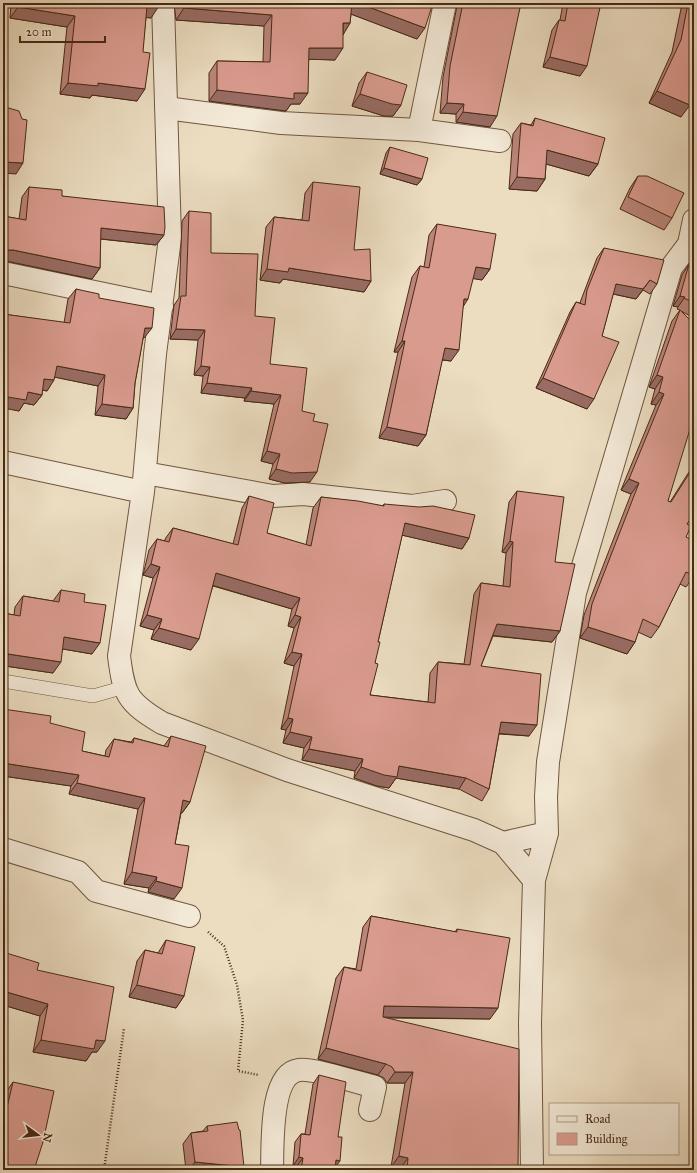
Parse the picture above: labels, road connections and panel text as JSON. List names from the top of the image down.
{
  "legend": ["Road", "Building"],
  "scale_bar": "20 m",
  "north": "right"
}
